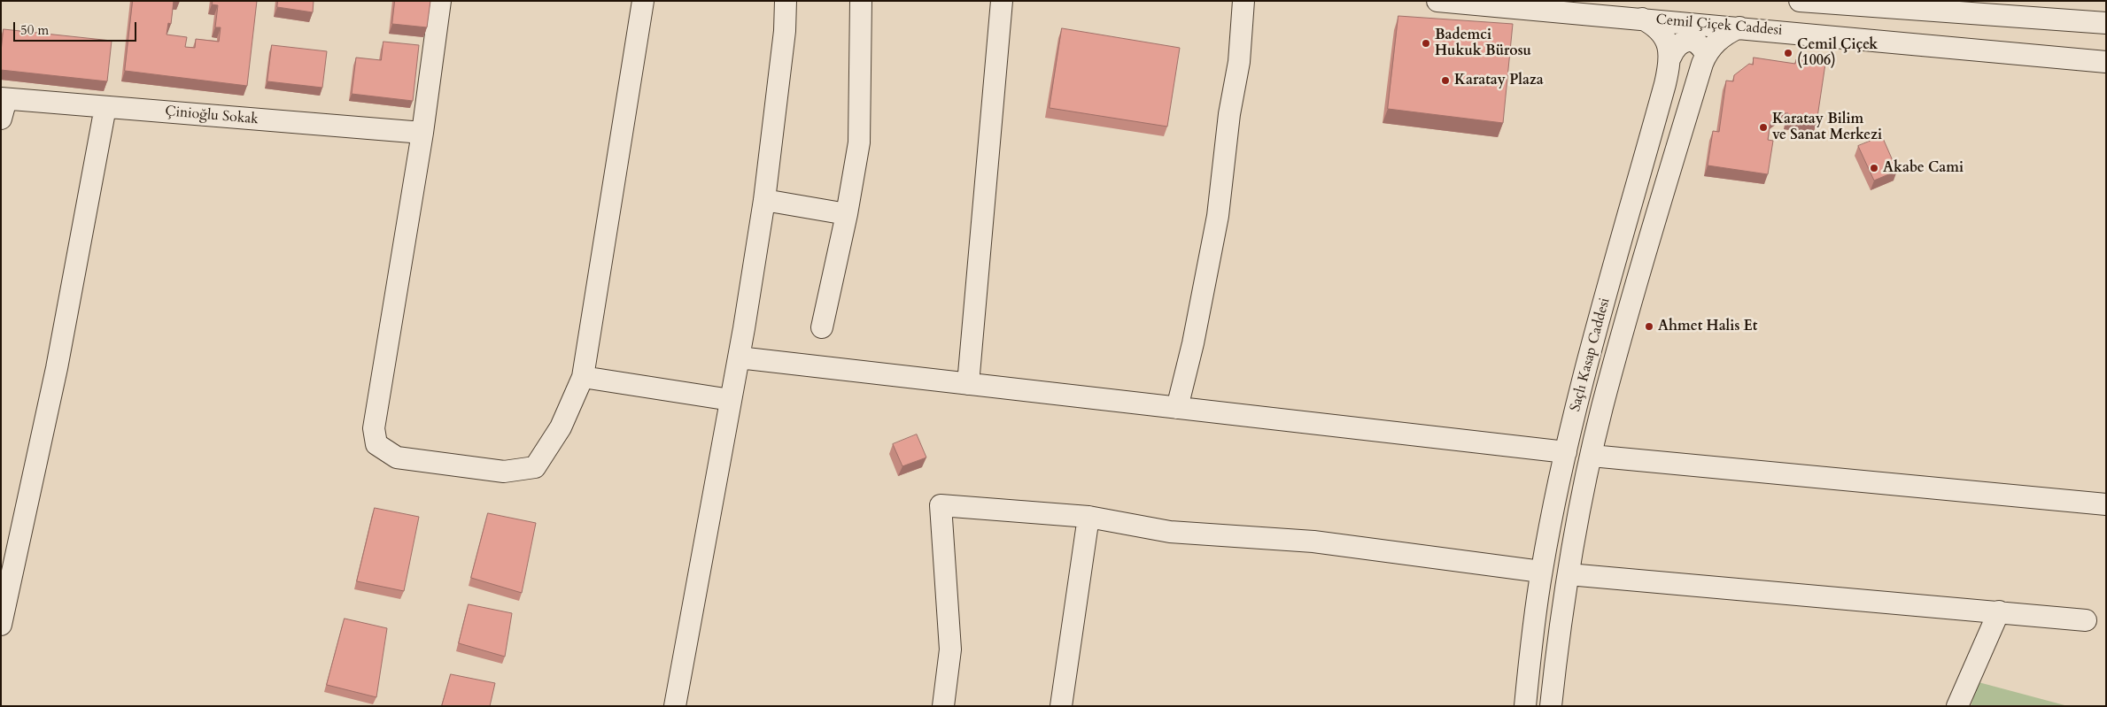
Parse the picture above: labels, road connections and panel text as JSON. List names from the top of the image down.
{
  "streets": {
    "street": ["Cemil Çiçek Caddesi", "Çinioğlu Sokak", "Saçlı Kasap Caddesi"]
  },
  "crossings": [
    ["Cemil Çiçek Caddesi", "Saçlı Kasap Caddesi"]
  ],
  "places": [
    "Bademci Hukuk Bürosu",
    "Cemil Çiçek (1006)",
    "Karatay Plaza",
    "Karatay Bilim ve Sanat Merkezi",
    "Akabe Cami",
    "Ahmet Halis Et"
  ],
  "scale_bar": "50 m"
}
